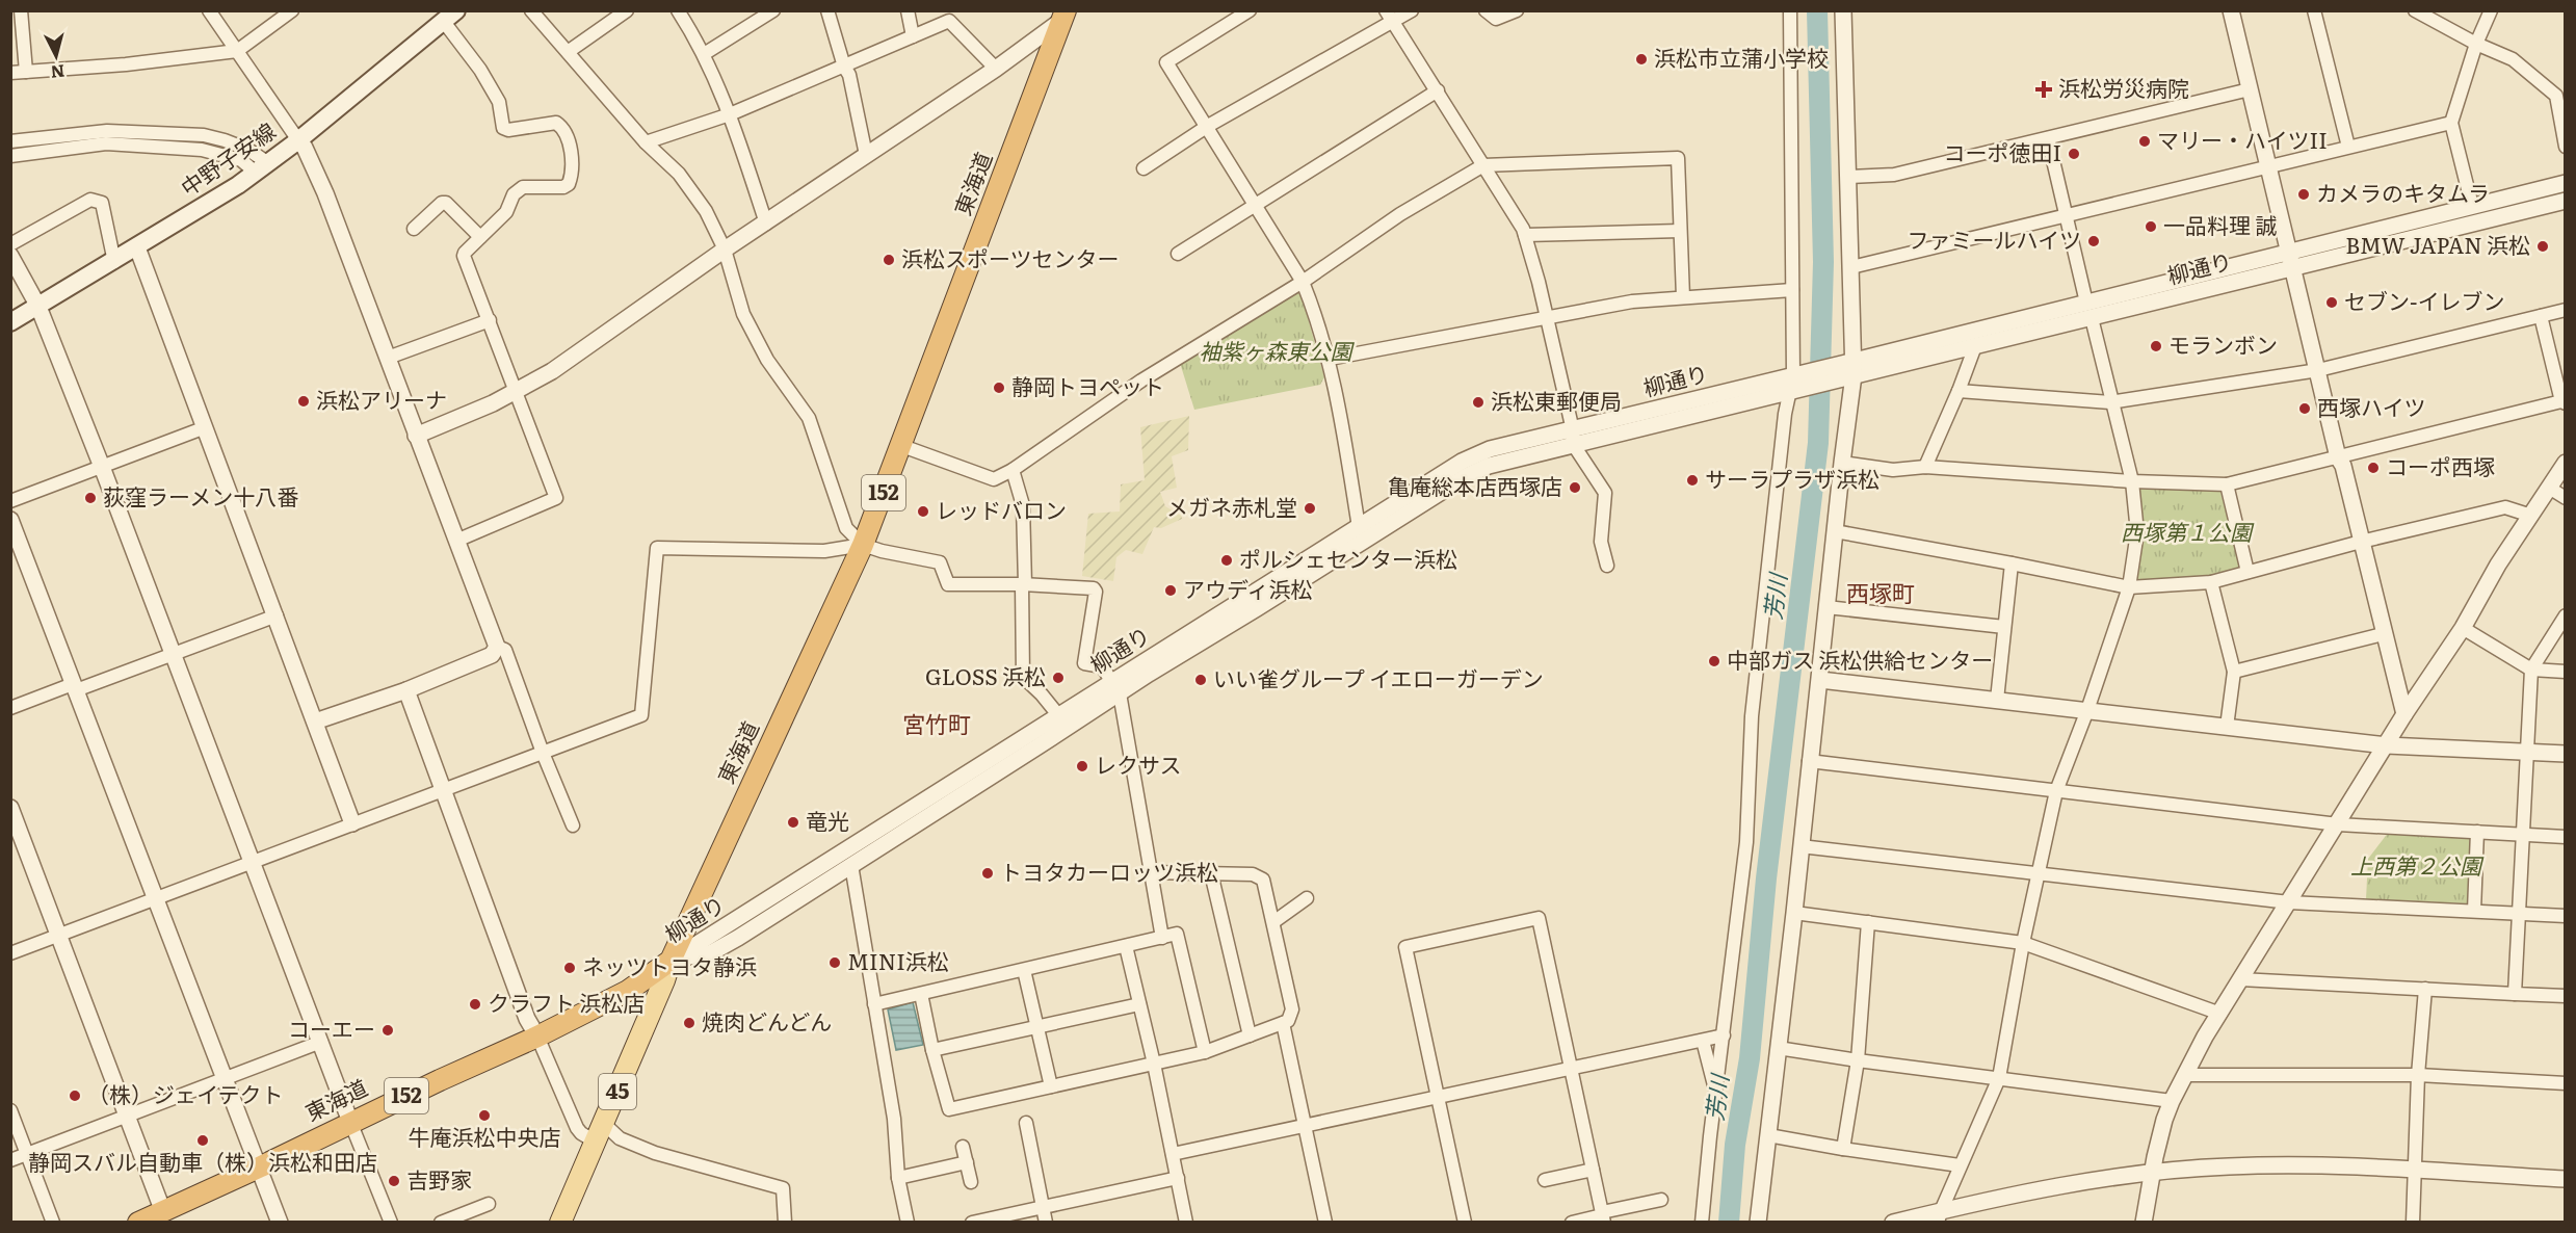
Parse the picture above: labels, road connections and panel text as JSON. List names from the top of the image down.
{
  "streets": {
    "highway": ["東海道", "152"],
    "main road": ["中野子安線", "45"],
    "street": ["柳通り"]
  },
  "crossings": [
    ["東海道", "柳通り"],
    ["東海道", "45"],
    ["柳通り", "45"]
  ],
  "districts": ["西塚町", "宮竹町"],
  "water": ["芳川"],
  "parks": ["袖紫ヶ森東公園", "西塚第１公園", "上西第２公園"],
  "places": {
    "other": [
      "浜松市立蒲小学校",
      "マリー・ハイツII",
      "コーポ徳田I",
      "カメラのキタムラ",
      "一品料理 誠",
      "ファミールハイツ",
      "BMW JAPAN 浜松",
      "浜松スポーツセンター",
      "セブン-イレブン",
      "モランボン",
      "静岡トヨペット",
      "浜松アリーナ",
      "浜松東郵便局",
      "西塚ハイツ",
      "コーポ西塚",
      "サーラプラザ浜松",
      "亀庵総本店西塚店",
      "荻窪ラーメン十八番",
      "メガネ赤札堂",
      "レッドバロン",
      "ポルシェセンター浜松",
      "アウディ浜松",
      "中部ガス 浜松供給センター",
      "GLOSS 浜松",
      "いい雀グループ イエローガーデン",
      "レクサス",
      "竜光",
      "トヨタカーロッツ浜松",
      "MINI浜松",
      "ネッツトヨタ静浜",
      "クラフト 浜松店",
      "焼肉どんどん",
      "コーエー",
      "（株）ジェイテクト",
      "牛庵浜松中央店",
      "静岡スバル自動車（株）浜松和田店",
      "吉野家"
    ],
    "health": ["浜松労災病院"]
  },
  "north": "bottom"
}
